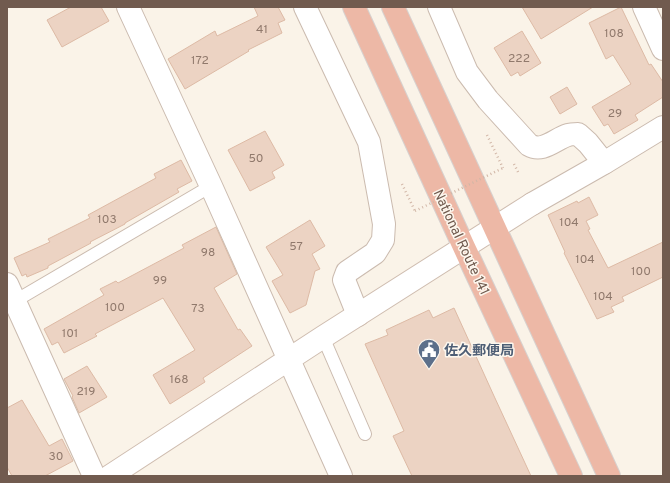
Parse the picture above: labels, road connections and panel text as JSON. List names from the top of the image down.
{
  "streets": {
    "highway": ["National Route 141"]
  },
  "places": {
    "public building": ["佐久郵便局"]
  },
  "house_numbers": [
    "41",
    "108",
    "222",
    "172",
    "29",
    "50",
    "103",
    "104",
    "57",
    "98",
    "104",
    "100",
    "99",
    "104",
    "100",
    "73",
    "101",
    "168",
    "219",
    "30"
  ]
}
